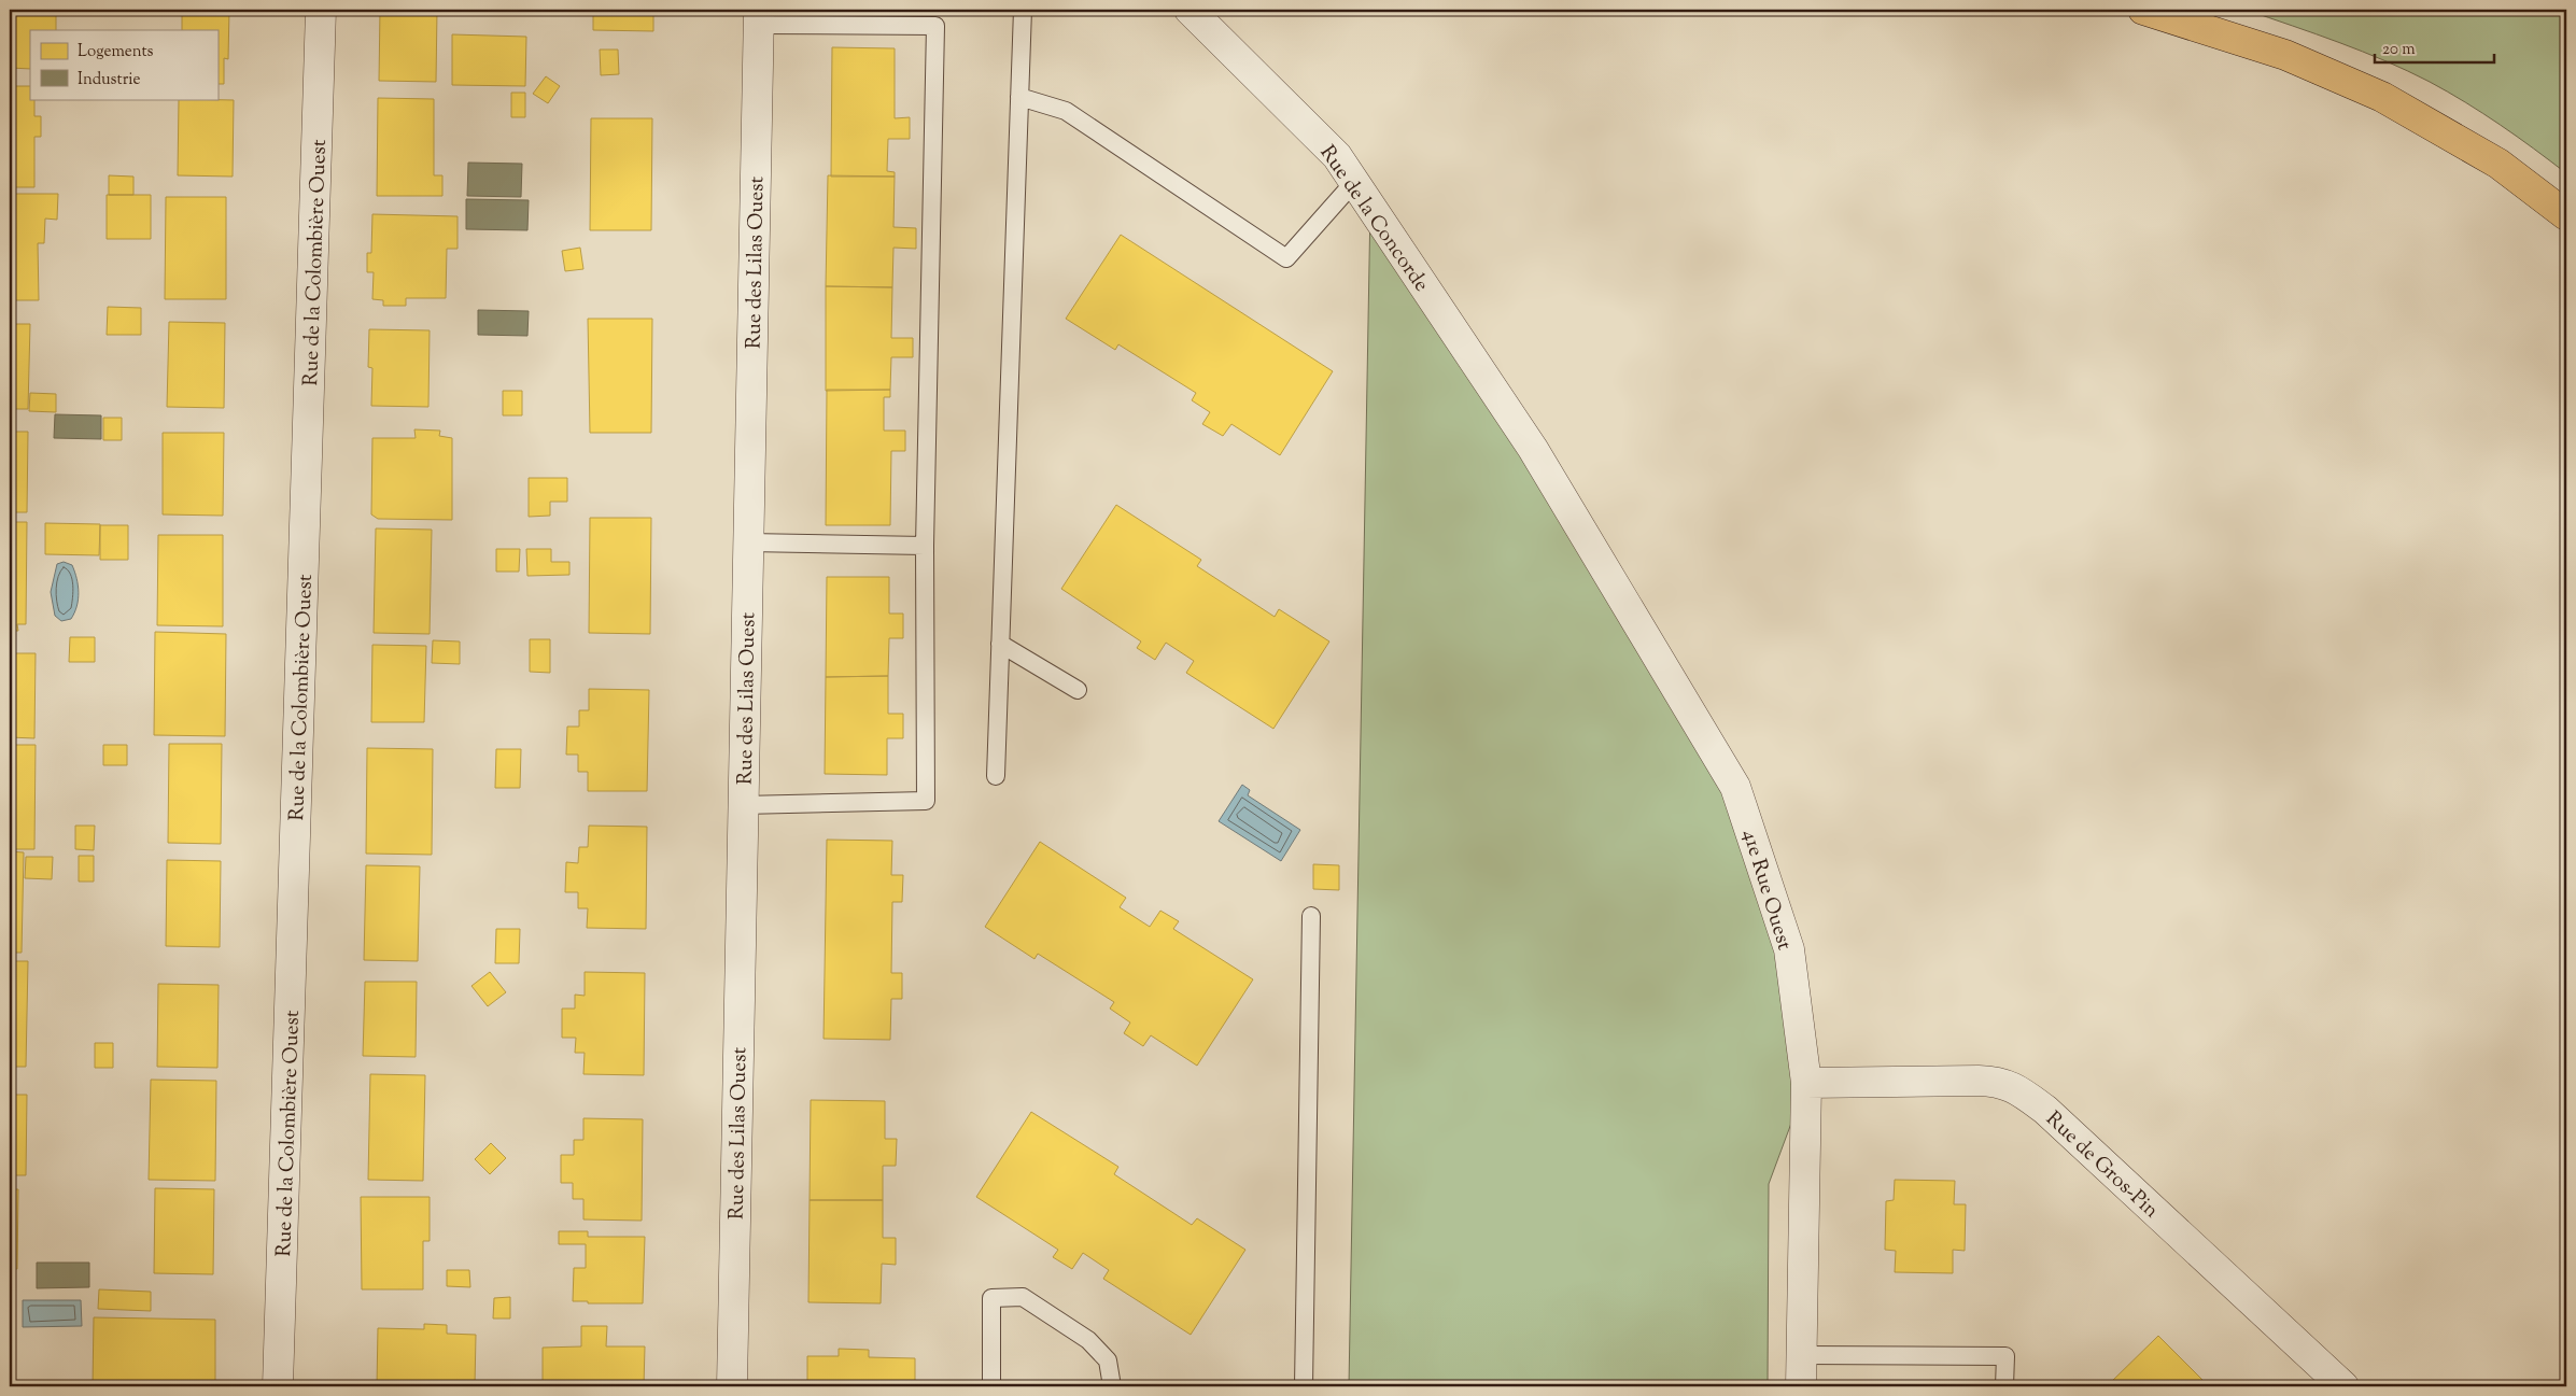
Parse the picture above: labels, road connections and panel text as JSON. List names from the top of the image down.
{
  "streets": {
    "street": [
      "Rue de la Concorde",
      "Rue de la Colombière Ouest",
      "Rue des Lilas Ouest",
      "41e Rue Ouest",
      "Rue de Gros-Pin"
    ]
  },
  "crossings": [
    ["Rue de la Concorde", "41e Rue Ouest"],
    ["41e Rue Ouest", "Rue de Gros-Pin"]
  ],
  "legend": ["Logements", "Industrie"],
  "scale_bar": "20 m"
}
